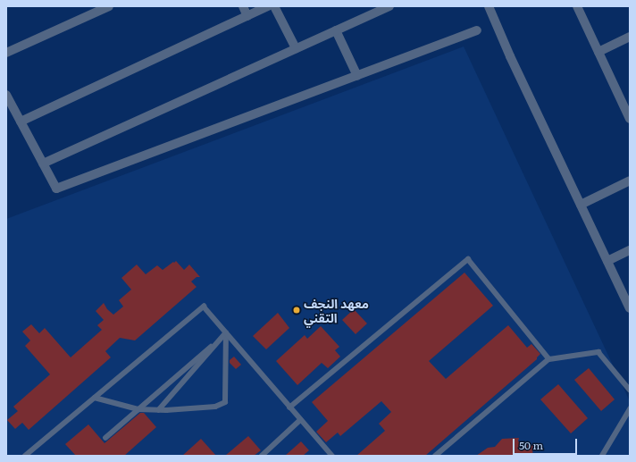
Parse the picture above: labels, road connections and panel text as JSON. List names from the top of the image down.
{
  "places": ["معهد النجف التقني"],
  "scale_bar": "50 m"
}
